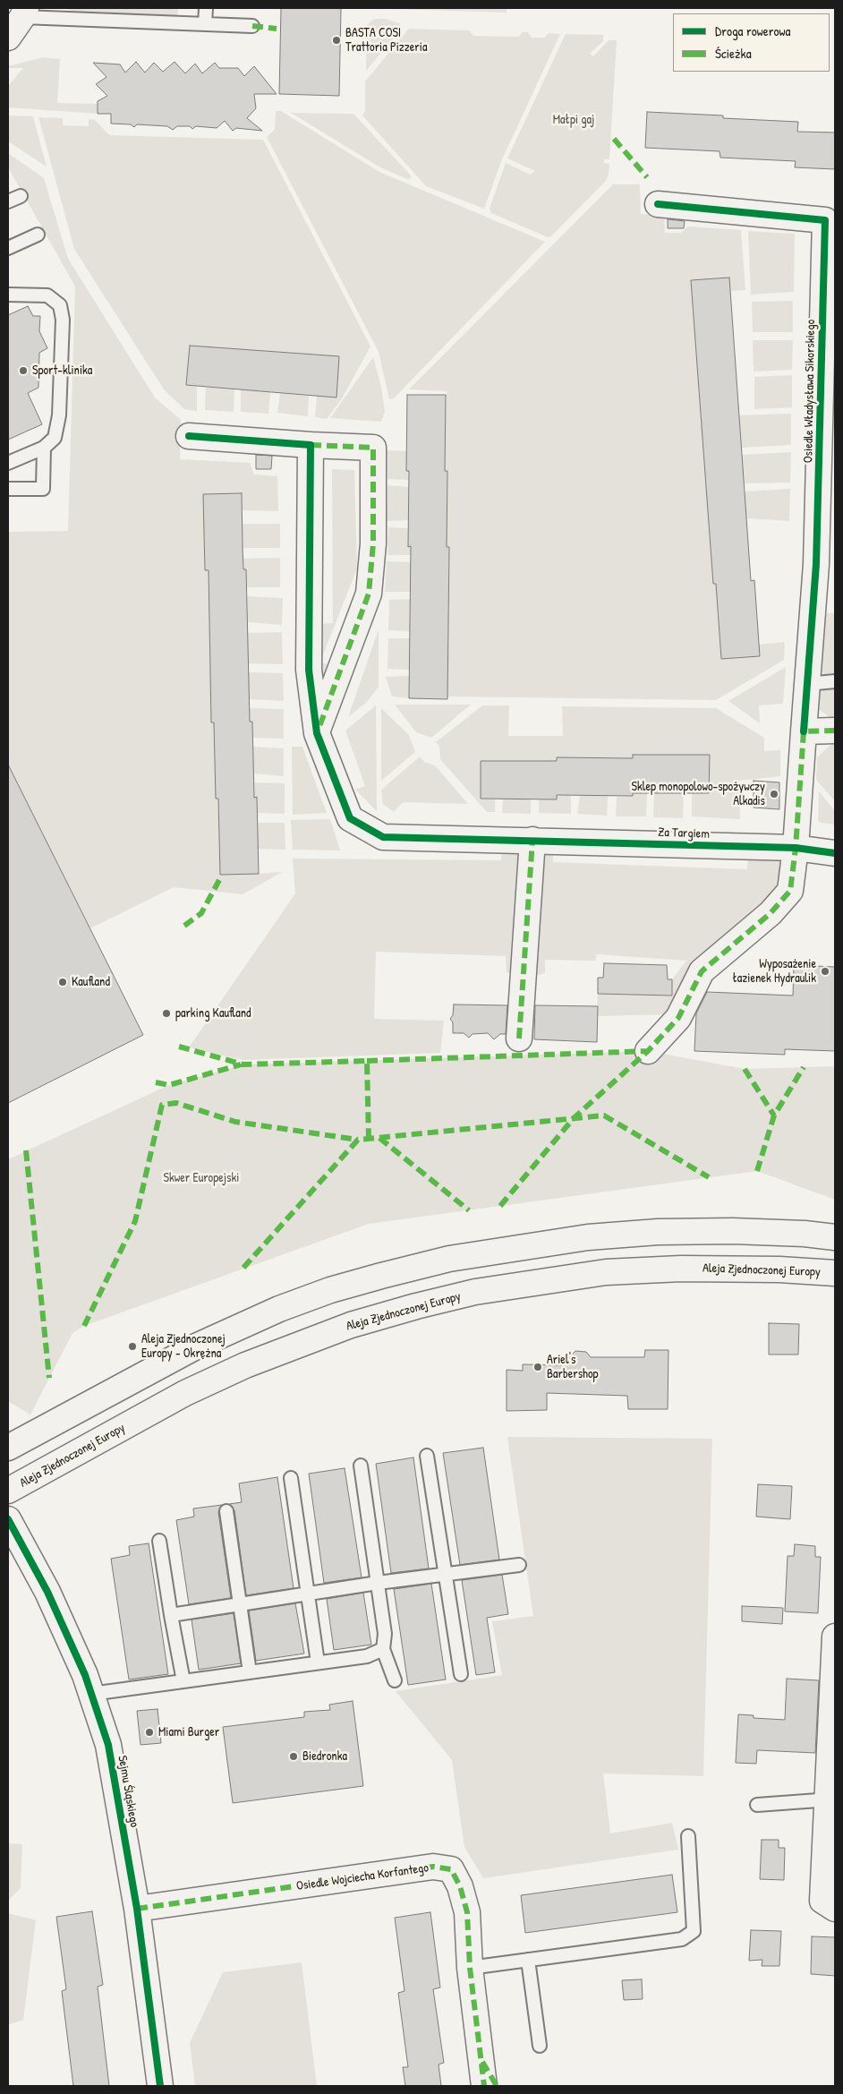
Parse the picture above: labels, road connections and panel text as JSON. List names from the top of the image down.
{
  "streets": {
    "street": [
      "Osiedle Władysława Sikorskiego",
      "Za Targiem",
      "Aleja Zjednoczonej Europy",
      "Sejmu Śląskiego",
      "Osiedle Wojciecha Korfantego"
    ]
  },
  "crossings": [
    ["Osiedle Władysława Sikorskiego", "Za Targiem"],
    ["Sejmu Śląskiego", "Osiedle Wojciecha Korfantego"]
  ],
  "parks": ["Małpi gaj", "Skwer Europejski"],
  "places": [
    "BASTA COSI Trattoria Pizzeria",
    "Sport-klinika",
    "Sklep monopolowo-spożywczy Alkadis",
    "Wyposażenie łazienek Hydraulik",
    "Kaufland",
    "parking Kaufland",
    "Aleja Zjednoczonej Europy - Okrężna",
    "Ariel's Barbershop",
    "Miami Burger",
    "Biedronka"
  ],
  "legend": ["Droga rowerowa", "Ścieżka"]
}
